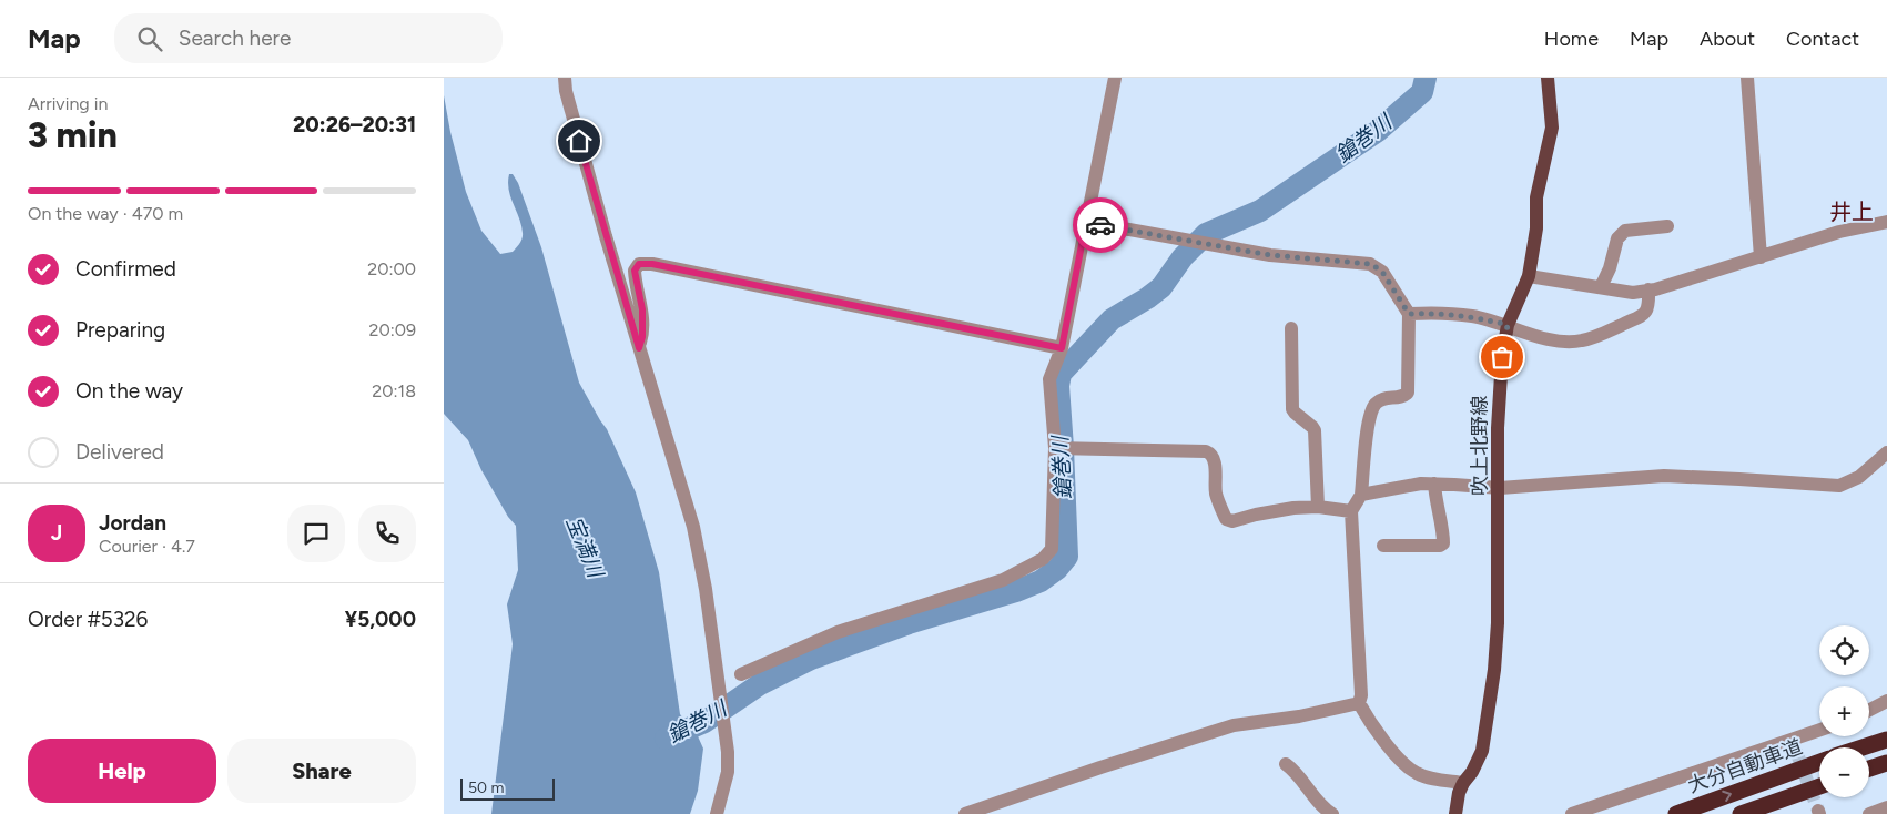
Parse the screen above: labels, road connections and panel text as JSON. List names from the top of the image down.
{
  "streets": {
    "highway": ["大分自動車道"],
    "main road": ["吹上北野線"]
  },
  "districts": ["井上"],
  "water": ["鎗巻川", "宝満川"],
  "scale_bar": "50 m",
  "page": {
    "header": "Map",
    "search": "Search here",
    "nav": [
      "Home",
      "Map",
      "About",
      "Contact"
    ],
    "heading": ["3 min", "Arriving in", "20:26–20:31"],
    "panel": [
      "Jordan",
      "Courier · 4.7",
      "Order #5326",
      "¥5,000"
    ],
    "bar": "On the way · 470 m",
    "list": [
      ["Confirmed", "20:00"],
      ["Preparing", "20:09"],
      ["On the way", "20:18"],
      "Delivered"
    ],
    "round": "J",
    "map_buttons": ["+", "−"],
    "buttons": ["Help", "Share"],
    "scale": "50 m"
  }
}
